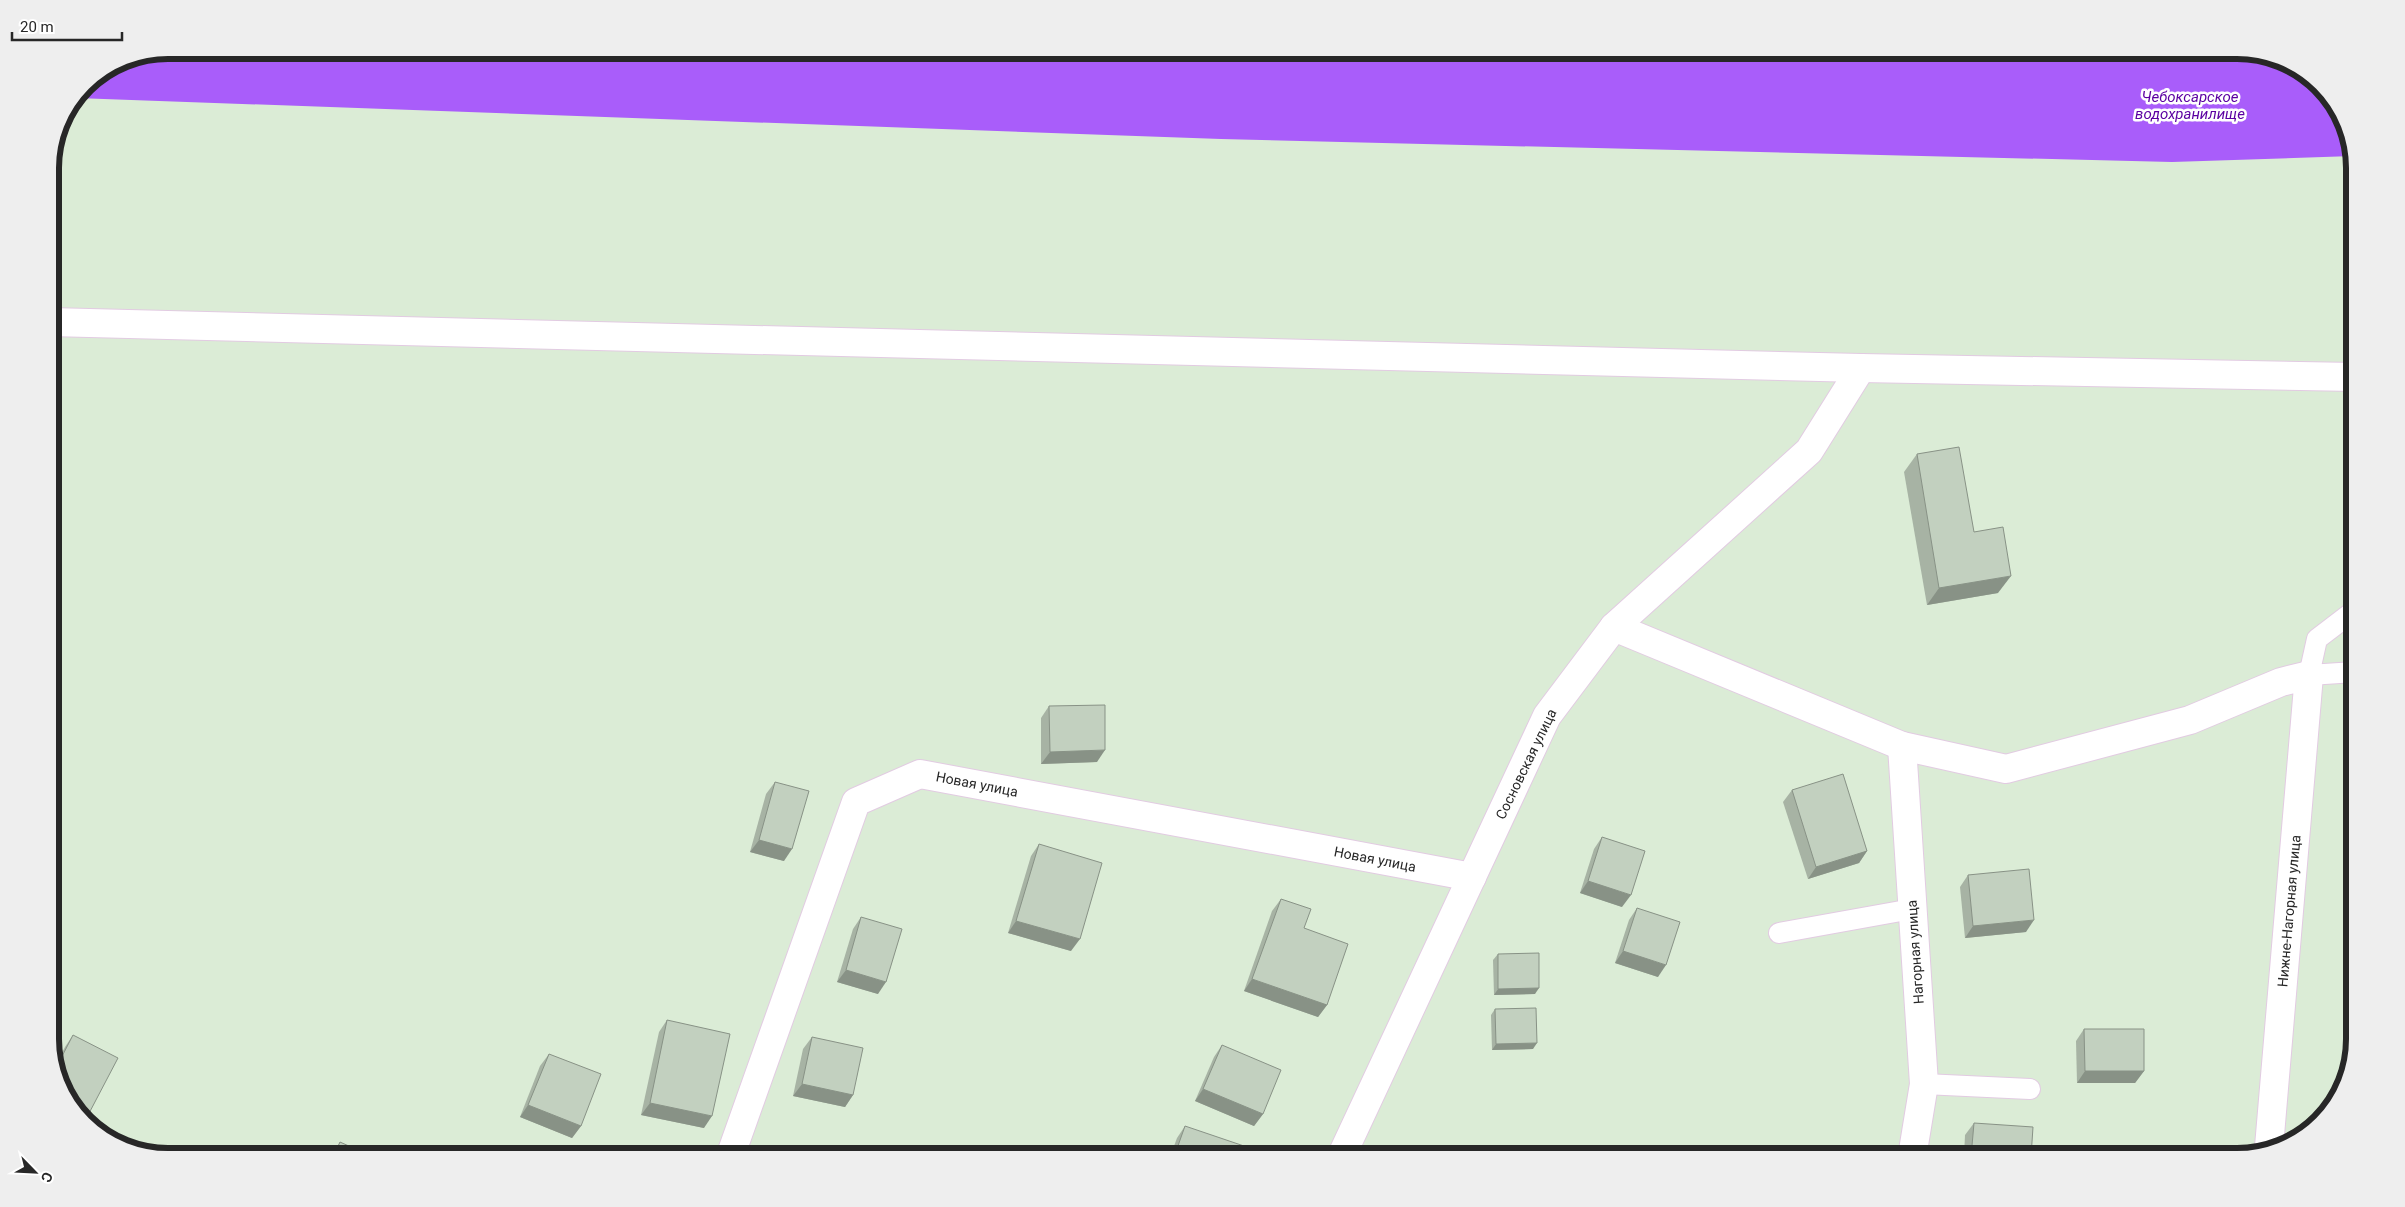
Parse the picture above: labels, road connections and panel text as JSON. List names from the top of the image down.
{
  "streets": {
    "street": [
      "Сосновская улица",
      "Новая улица",
      "Нижне-Нагорная улица",
      "Нагорная улица"
    ]
  },
  "crossings": [
    ["Сосновская улица", "Новая улица"]
  ],
  "water": ["Чебоксарское водохранилище"],
  "scale_bar": "20 m",
  "north": "bottom right"
}
